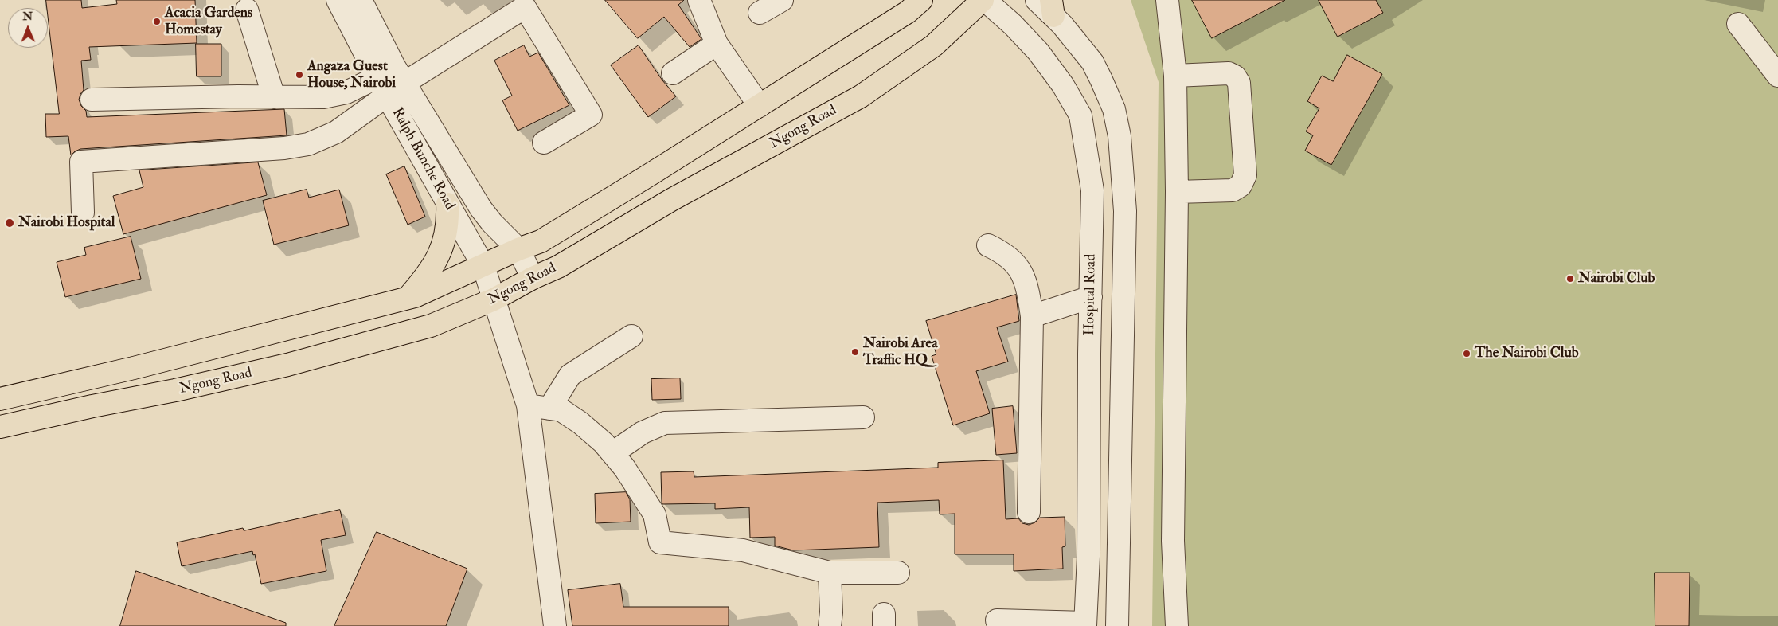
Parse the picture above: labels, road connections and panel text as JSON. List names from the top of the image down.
{
  "streets": {
    "main road": ["Ngong Road"],
    "street": ["Ralph Bunche Road", "Hospital Road"]
  },
  "crossings": [
    ["Ngong Road", "Ralph Bunche Road"],
    ["Ngong Road", "Hospital Road"]
  ],
  "places": [
    "Acacia Gardens Homestay",
    "Angaza Guest House, Nairobi",
    "Nairobi Hospital",
    "Nairobi Club",
    "Nairobi Area Traffic HQ",
    "The Nairobi Club"
  ],
  "north": "top"
}
